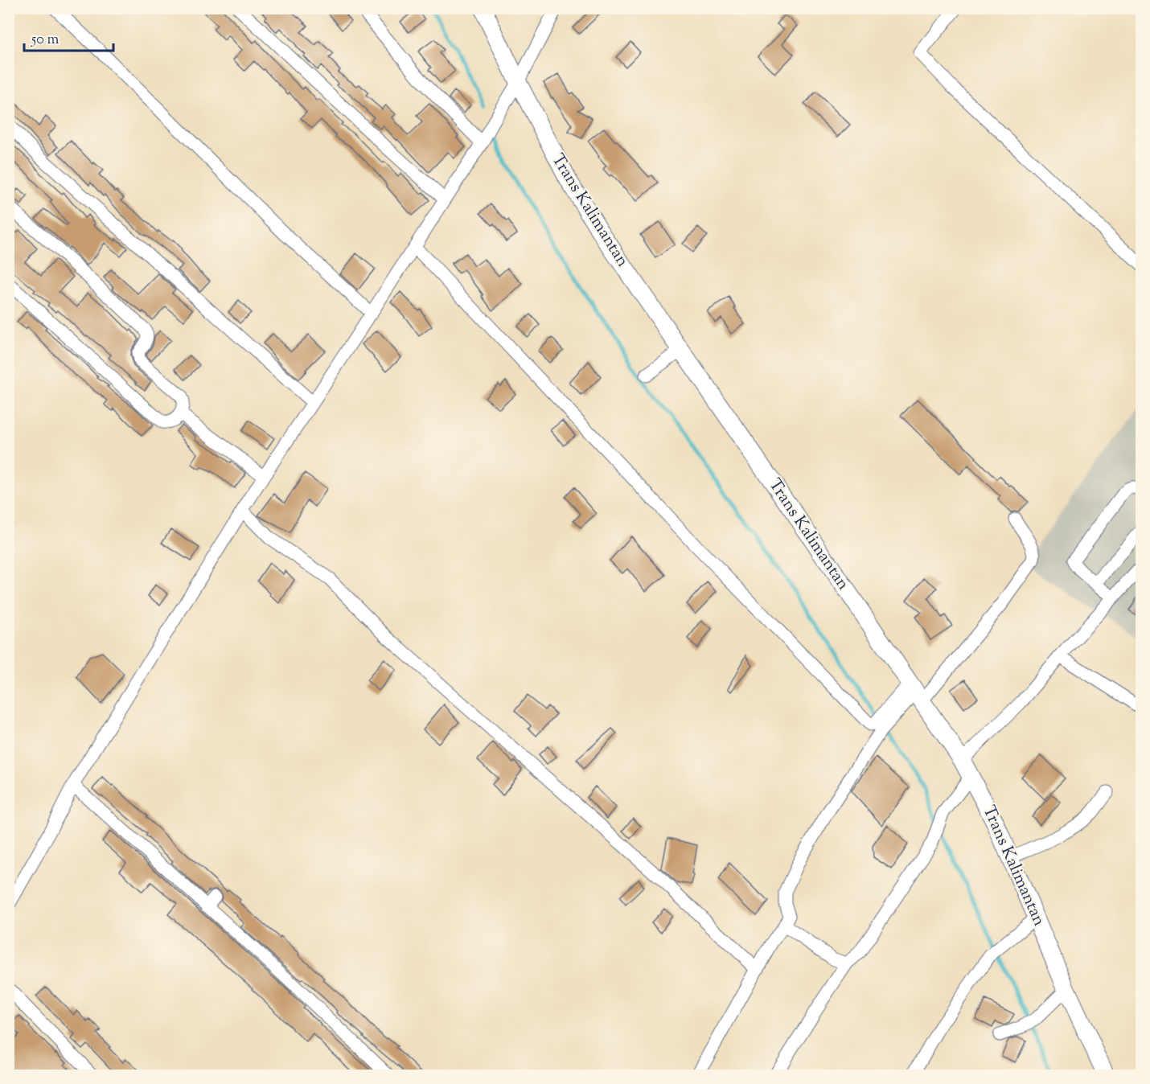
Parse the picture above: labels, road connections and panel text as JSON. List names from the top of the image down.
{
  "streets": {
    "highway": ["Trans Kalimantan"]
  },
  "scale_bar": "50 m"
}
